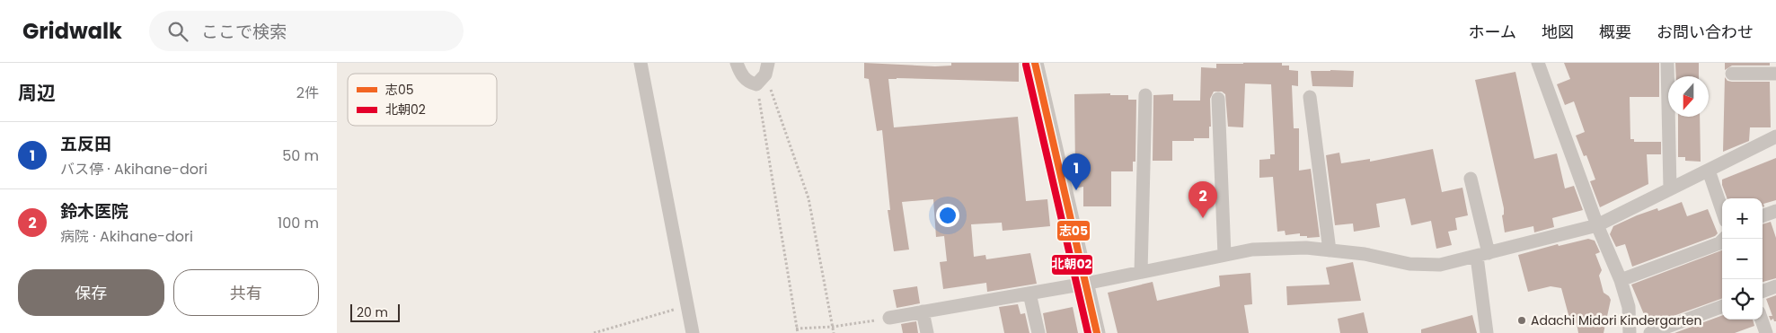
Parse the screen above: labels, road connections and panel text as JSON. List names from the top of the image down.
{
  "places": ["Adachi Midori Kindergarten"],
  "lines": ["transit line 志05", "transit line 北朝02"],
  "legend": ["志05", "北朝02"],
  "scale_bar": "20 m",
  "north": "bottom",
  "page": {
    "header": "Gridwalk",
    "search": "ここで検索",
    "nav": [
      "ホーム",
      "地図",
      "概要",
      "お問い合わせ"
    ],
    "heading": ["周辺", "2件"],
    "list": [
      {
        "mark": "1",
        "name": "五反田",
        "note": "バス停 · Akihane-dori",
        "value": "50 m"
      },
      {
        "mark": "2",
        "name": "鈴木医院",
        "note": "病院 · Akihane-dori",
        "value": "100 m"
      }
    ],
    "pins": ["1", "2"],
    "map_buttons": ["+", "−"],
    "buttons": ["保存", "共有"],
    "scale": "20 m"
  }
}
